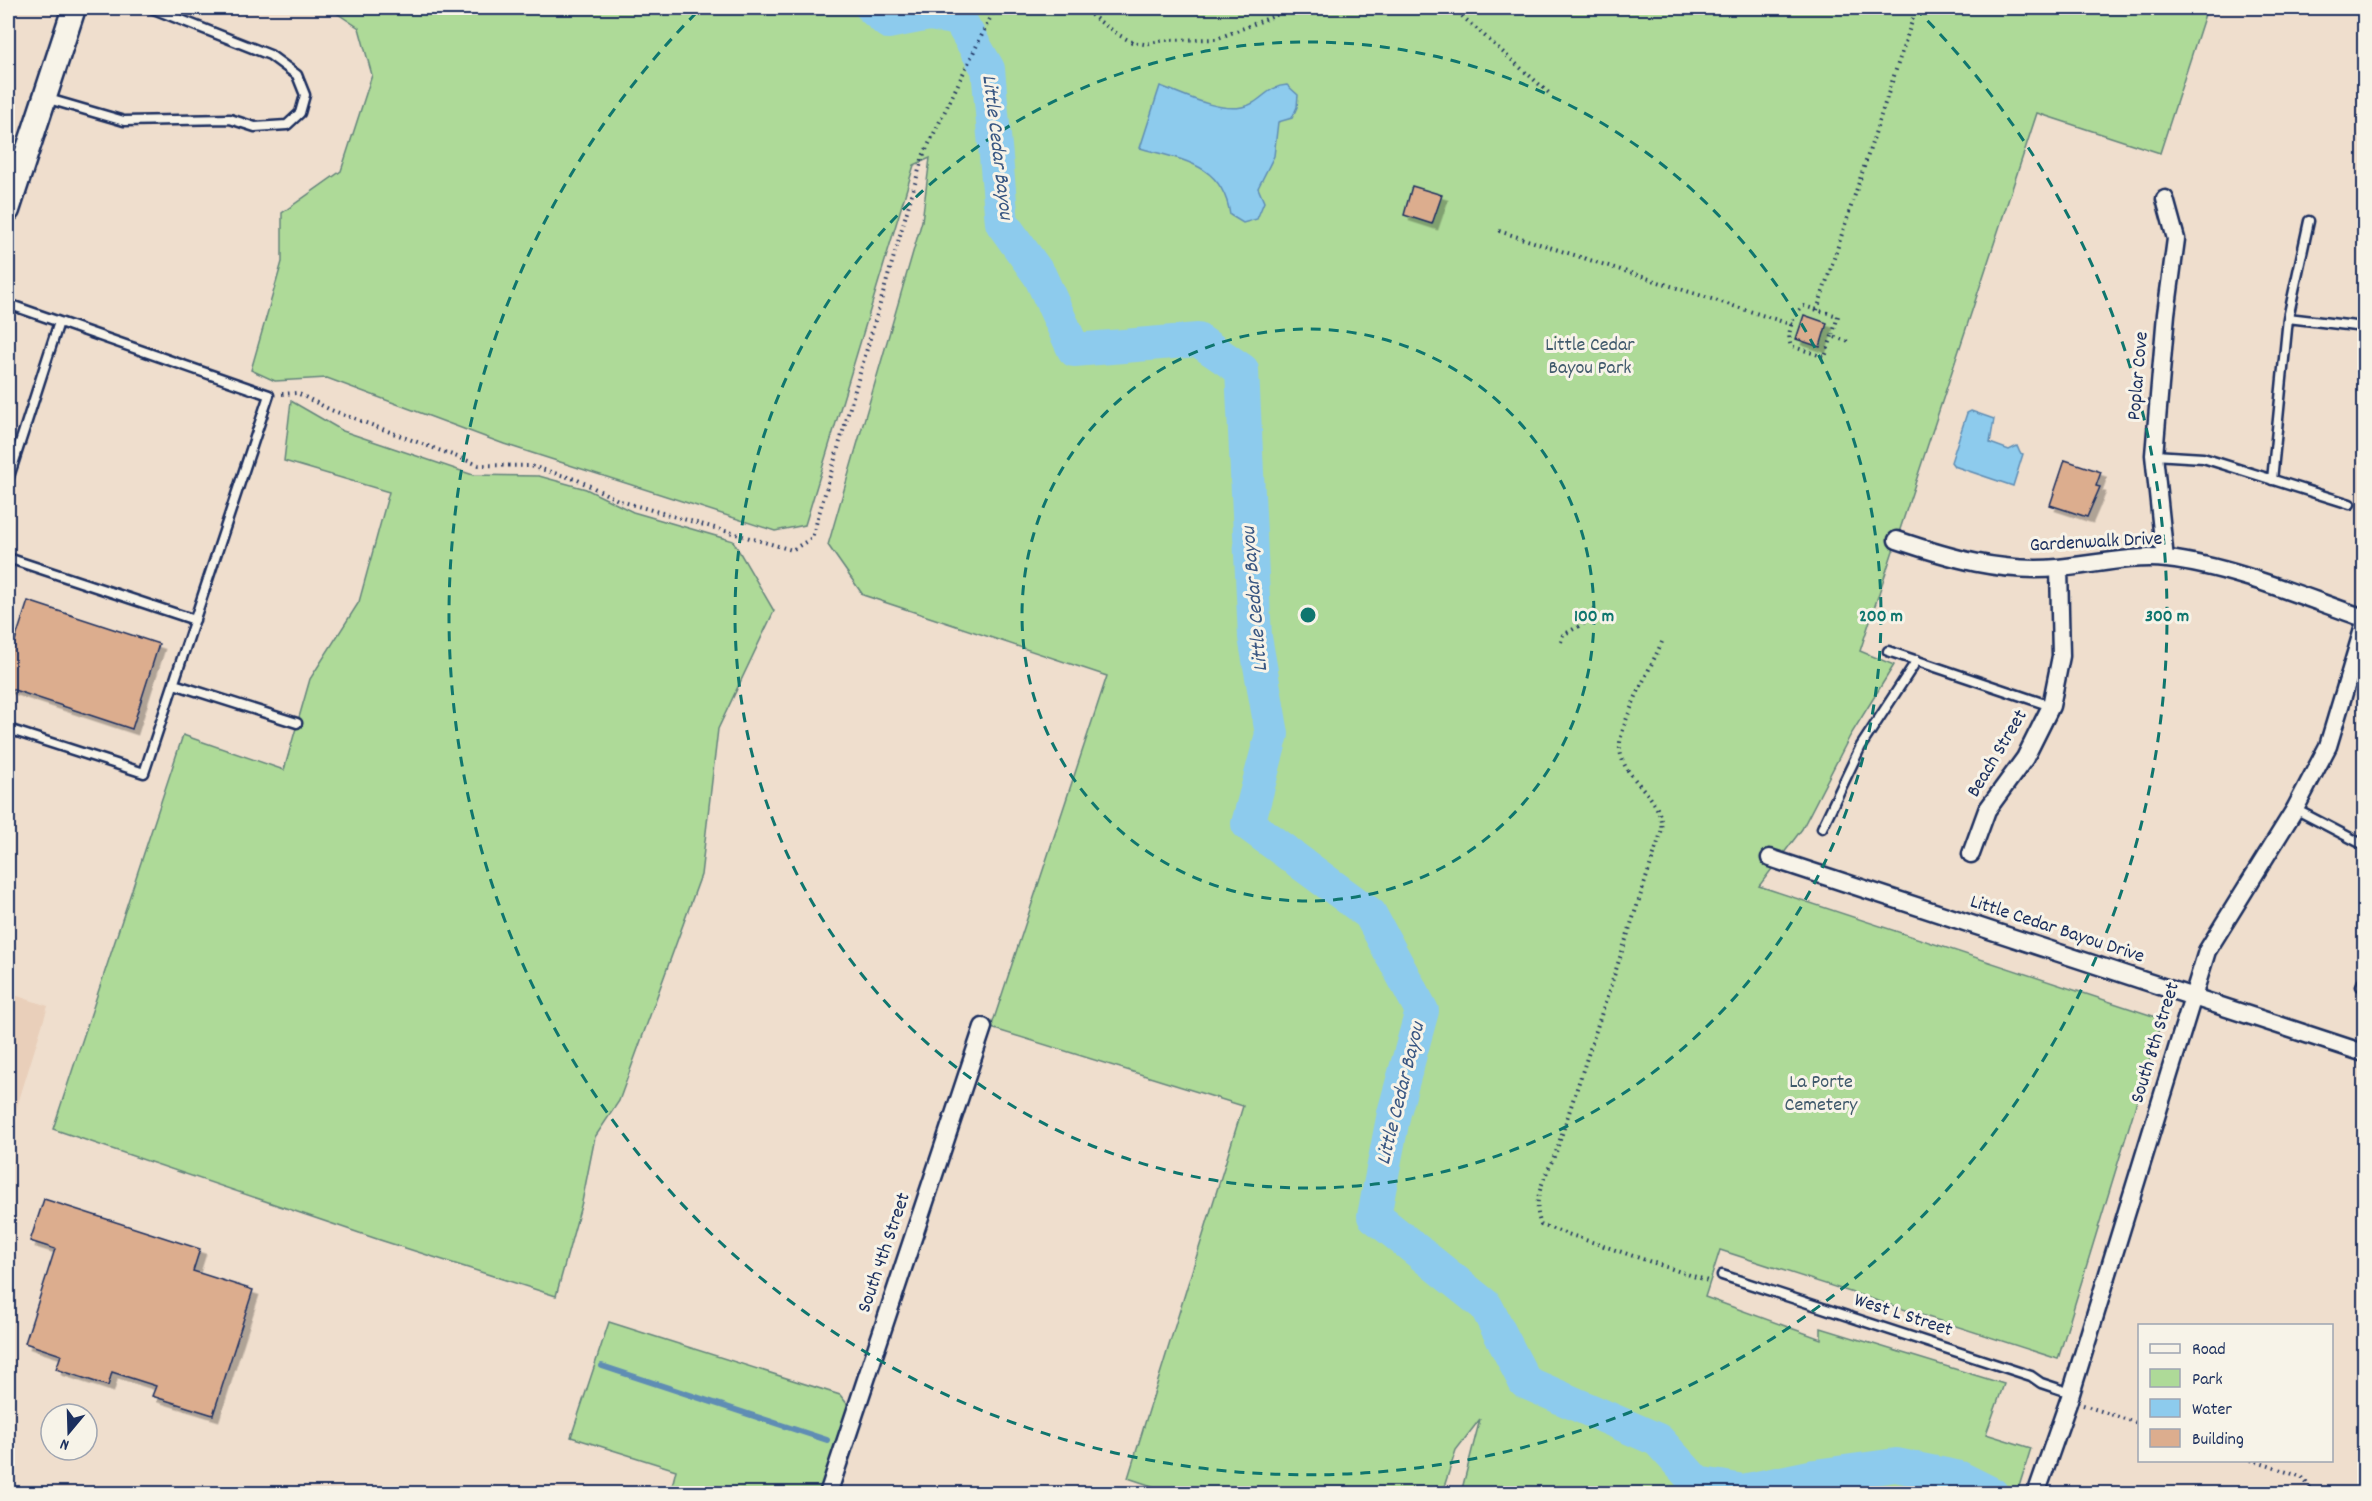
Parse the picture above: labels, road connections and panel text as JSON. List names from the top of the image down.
{
  "streets": {
    "street": [
      "Poplar Cove",
      "Gardenwalk Drive",
      "Beach Street",
      "Little Cedar Bayou Drive",
      "South 8th Street",
      "South 4th Street"
    ],
    "lane": ["West L Street"]
  },
  "crossings": [
    ["Poplar Cove", "Gardenwalk Drive"],
    ["Gardenwalk Drive", "Beach Street"],
    ["Little Cedar Bayou Drive", "South 8th Street"],
    ["South 8th Street", "West L Street"]
  ],
  "water": ["Little Cedar Bayou"],
  "parks": ["Little Cedar Bayou Park", "La Porte Cemetery"],
  "legend": [
    "Road",
    "Park",
    "Water",
    "Building"
  ],
  "north": "bottom",
  "rings": ["100 m", "200 m", "300 m"]
}
